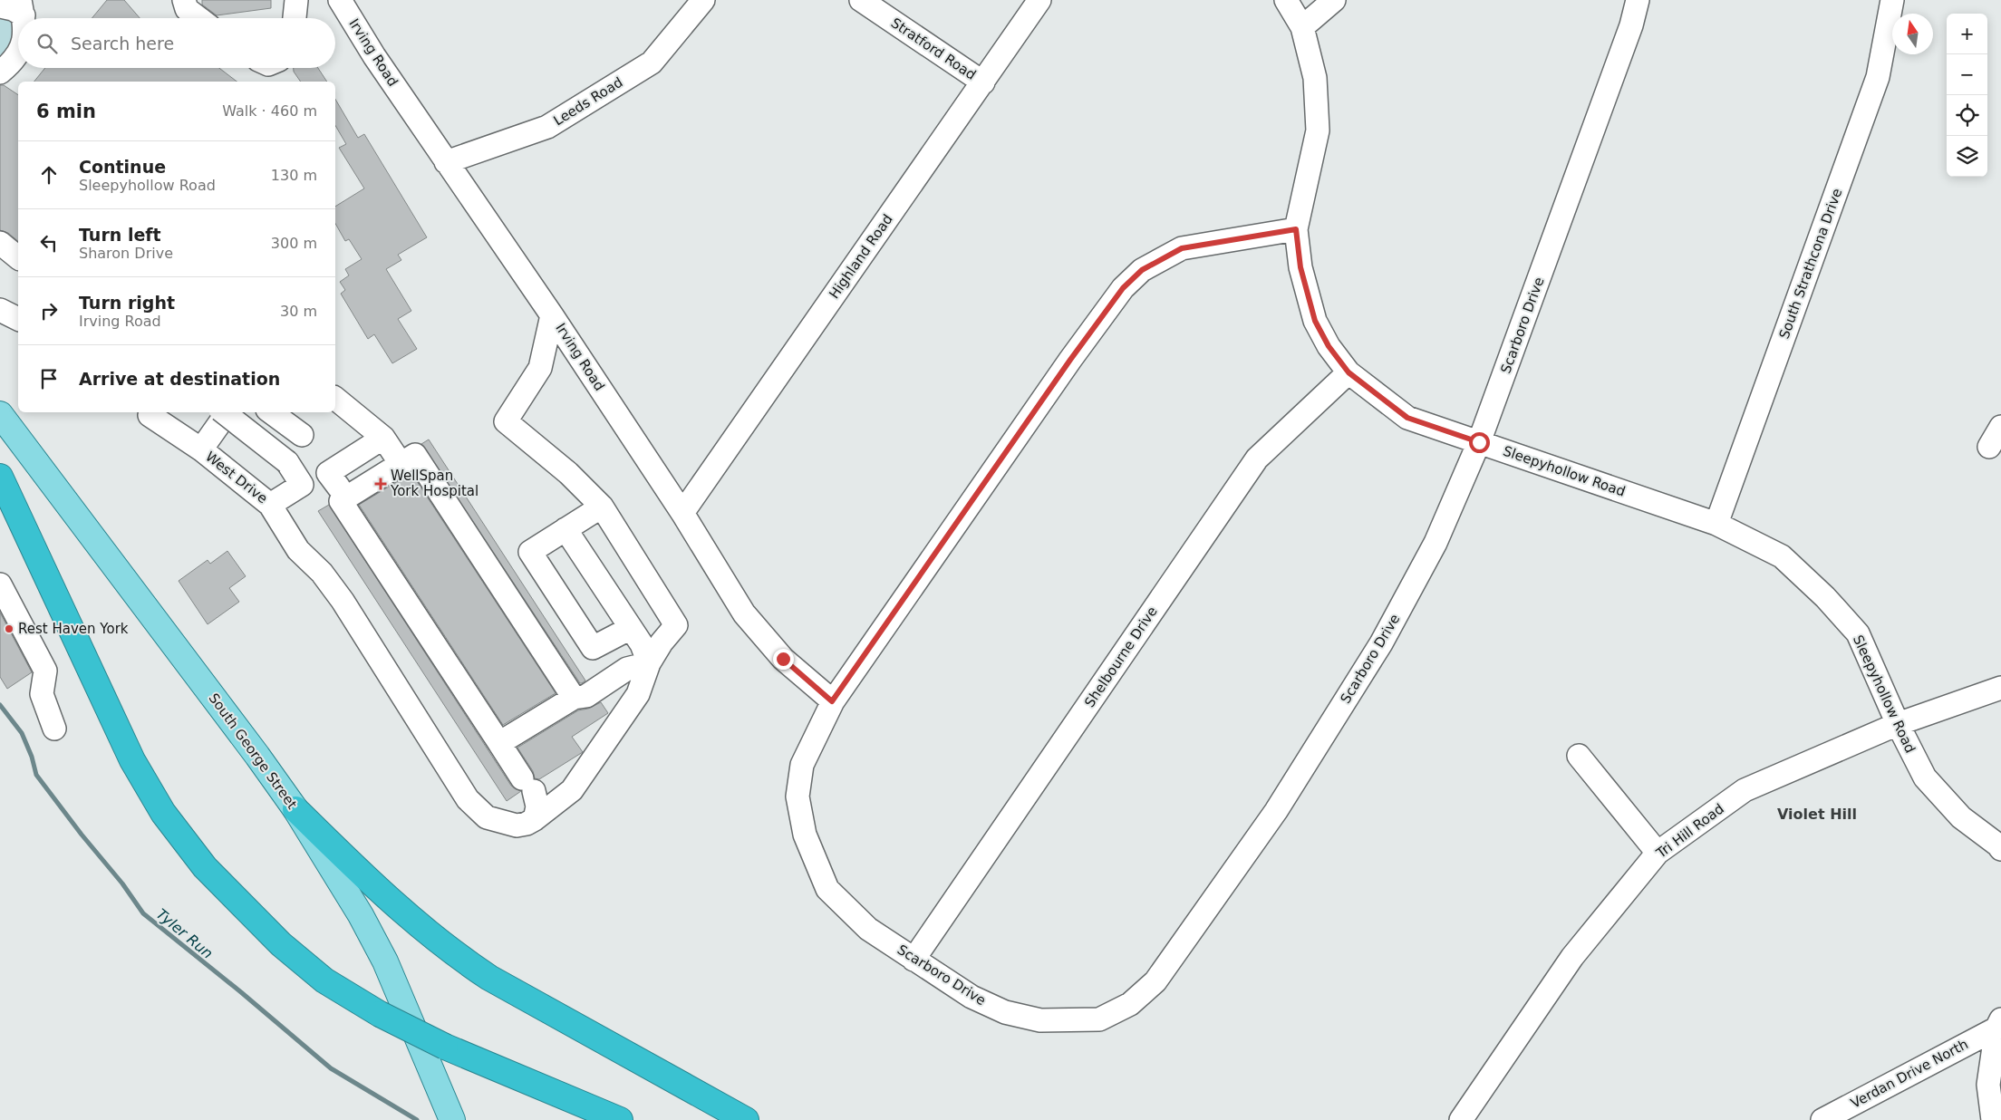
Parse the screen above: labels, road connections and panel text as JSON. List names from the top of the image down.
{
  "streets": {
    "main road": ["South George Street"],
    "street": [
      "Stratford Road",
      "Irving Road",
      "Leeds Road",
      "Highland Road",
      "South Strathcona Drive",
      "Scarboro Drive",
      "Sleepyhollow Road",
      "West Drive",
      "Shelbourne Drive",
      "Tri Hill Road",
      "Verdan Drive North"
    ]
  },
  "crossings": [
    ["Stratford Road", "Highland Road"],
    ["Irving Road", "Leeds Road"],
    ["Irving Road", "Highland Road"],
    ["Irving Road", "Scarboro Drive"],
    ["South Strathcona Drive", "Sleepyhollow Road"],
    ["Scarboro Drive", "Sleepyhollow Road"],
    ["Scarboro Drive", "Shelbourne Drive"],
    ["Sleepyhollow Road", "Shelbourne Drive"],
    ["Sleepyhollow Road", "Tri Hill Road"]
  ],
  "districts": ["Violet Hill"],
  "water": ["Tyler Run"],
  "places": {
    "health": ["WellSpan York Hospital"],
    "other": ["Rest Haven York"]
  },
  "north": "top",
  "page": {
    "map_buttons": ["+", "−"],
    "search": "Search here",
    "heading": ["6 min", "Walk · 460 m"],
    "list": [
      ["Continue", "Sleepyhollow Road", "130 m"],
      ["Turn left", "Sharon Drive", "300 m"],
      ["Turn right", "Irving Road", "30 m"],
      "Arrive at destination"
    ]
  }
}
